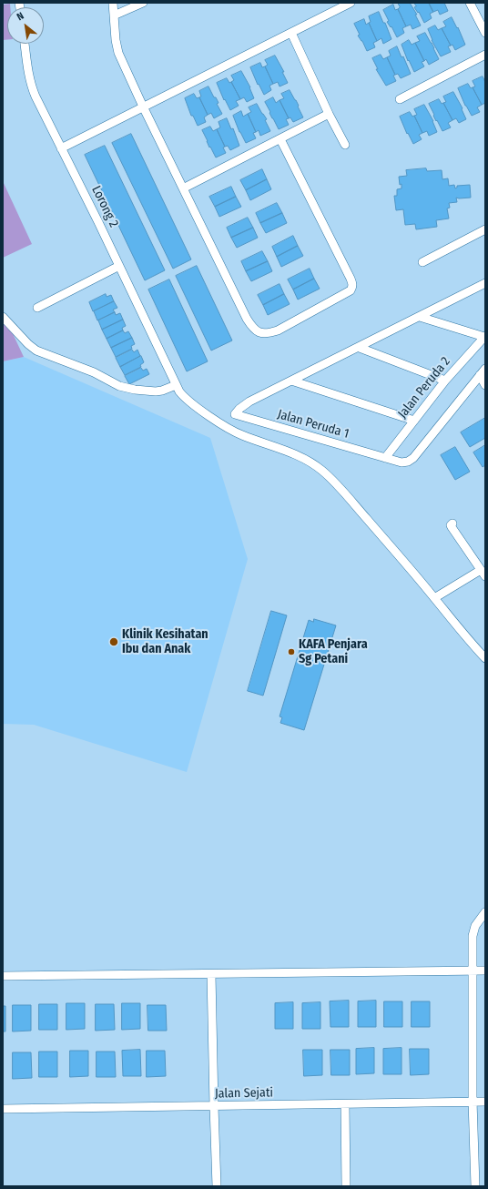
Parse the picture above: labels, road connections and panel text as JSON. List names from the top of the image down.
{
  "streets": {
    "street": [
      "Lorong 2",
      "Jalan Peruda 2",
      "Jalan Peruda 1",
      "Jalan Sejati"
    ]
  },
  "crossings": [
    ["Jalan Peruda 2", "Jalan Peruda 1"]
  ],
  "places": ["Klinik Kesihatan Ibu dan Anak", "KAFA Penjara Sg Petani"],
  "north": "top left"
}
